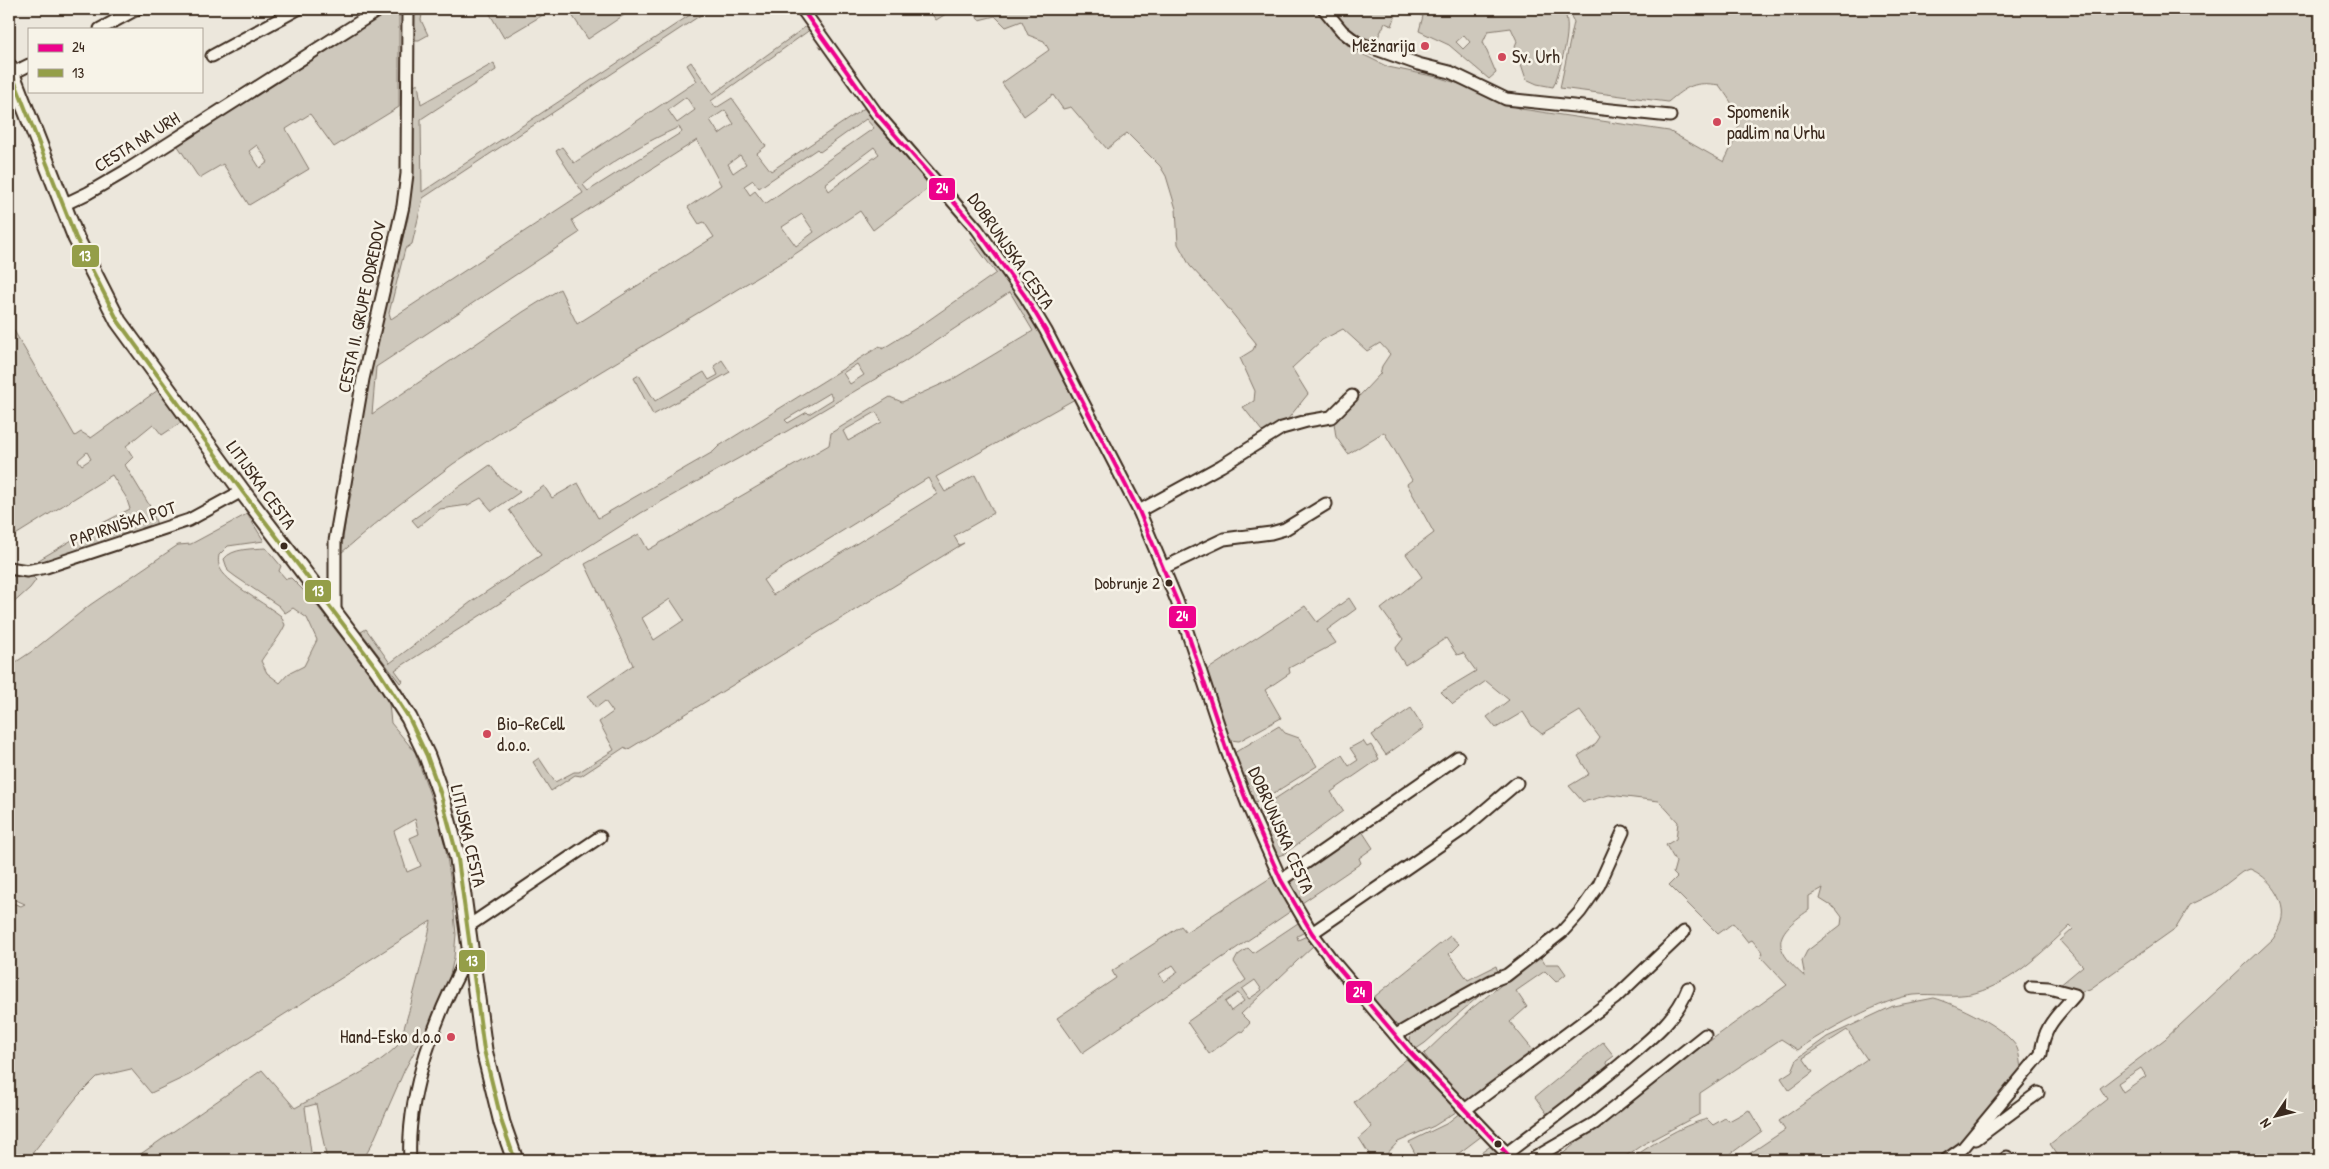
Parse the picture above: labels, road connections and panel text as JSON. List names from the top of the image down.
{
  "streets": {
    "main road": ["LITIJSKA CESTA"],
    "street": [
      "CESTA NA URH",
      "DOBRUNJSKA CESTA",
      "CESTA II. GRUPE ODREDOV",
      "PAPIRNIŠKA POT"
    ]
  },
  "crossings": [
    ["CESTA NA URH", "LITIJSKA CESTA"],
    ["CESTA II. GRUPE ODREDOV", "LITIJSKA CESTA"],
    ["LITIJSKA CESTA", "PAPIRNIŠKA POT"]
  ],
  "places": [
    "Mežnarija",
    "Sv. Urh",
    "Spomenik padlim na Urhu",
    "Dobrunje 2",
    "Bio-ReCell d.o.o.",
    "Hand-Esko d.o.o"
  ],
  "lines": ["transit line 24", "transit line 13"],
  "legend": ["24", "13"],
  "north": "bottom left"
}
